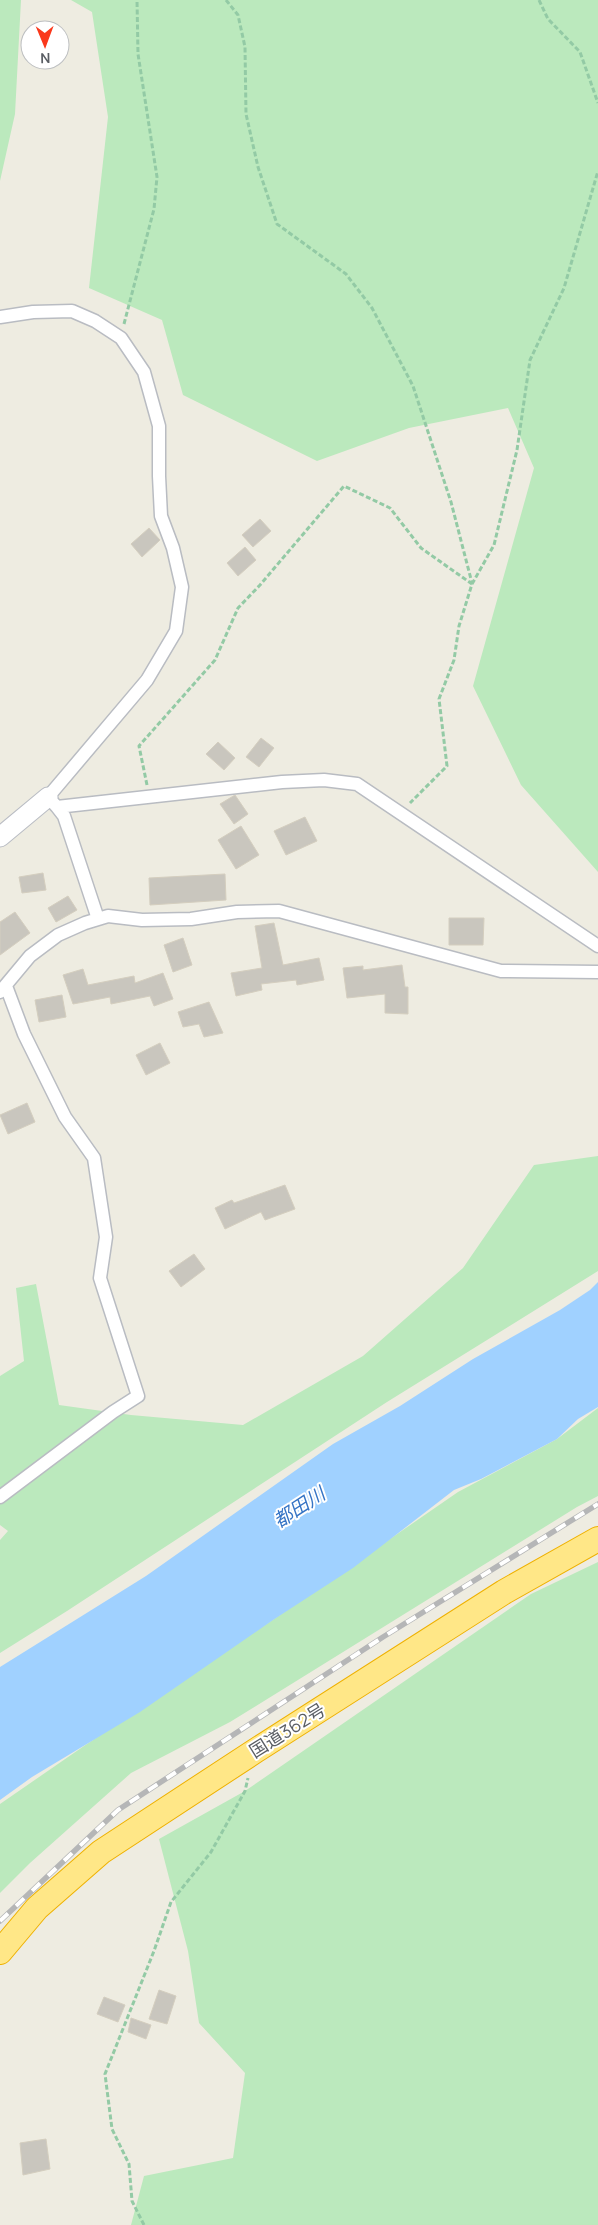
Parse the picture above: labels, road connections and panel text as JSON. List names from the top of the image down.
{
  "streets": {
    "highway": ["国道362号"]
  },
  "water": ["都田川"],
  "north": "bottom"
}
